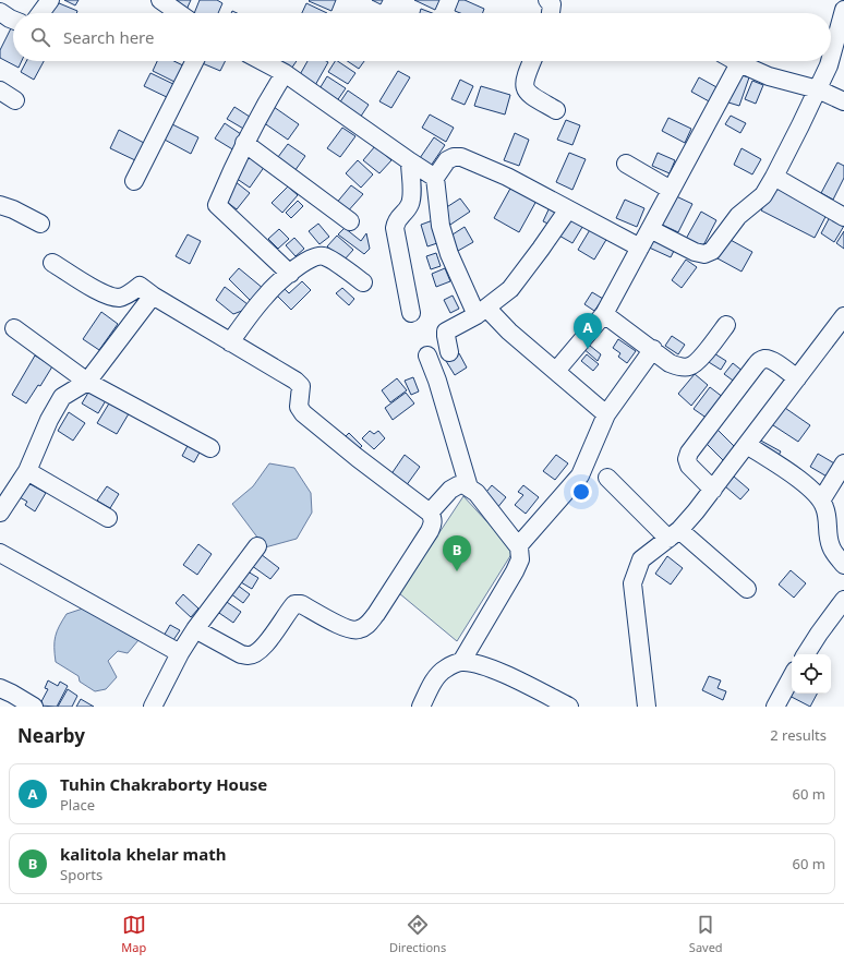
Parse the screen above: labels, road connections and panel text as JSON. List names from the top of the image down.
{
  "page": {
    "search": "Search here",
    "pins": ["A", "B"],
    "heading": ["Nearby", "2 results"],
    "list": [
      {
        "mark": "A",
        "name": "Tuhin Chakraborty House",
        "note": "Place",
        "value": "60 m"
      },
      {
        "mark": "B",
        "name": "kalitola khelar math",
        "note": "Sports",
        "value": "60 m"
      }
    ],
    "nav": ["Map", "Directions", "Saved"]
  }
}
